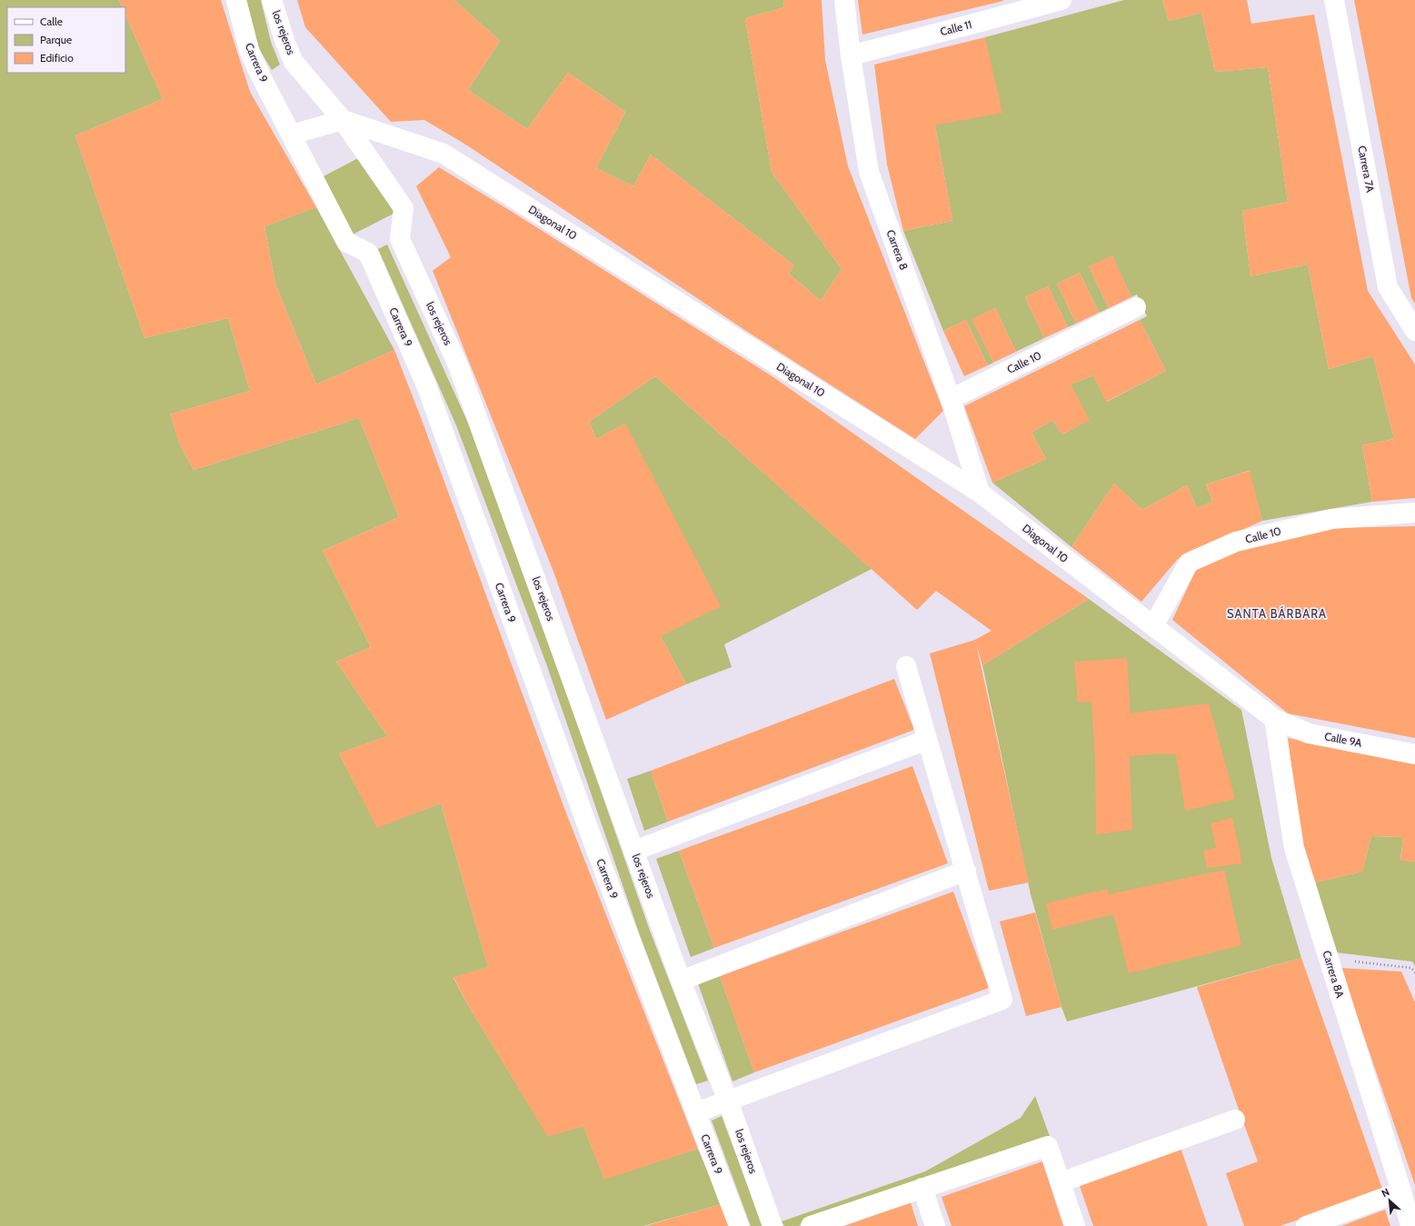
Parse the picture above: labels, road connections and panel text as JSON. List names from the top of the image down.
{
  "streets": {
    "street": [
      "Calle 11",
      "los rejeros",
      "Carrera 9",
      "Carrera 7A",
      "Diagonal 10",
      "Carrera 8",
      "Calle 10",
      "Calle 9A",
      "Carrera 8A"
    ]
  },
  "crossings": [
    ["Calle 11", "Carrera 8"],
    ["los rejeros", "Diagonal 10"],
    ["Diagonal 10", "Carrera 8"],
    ["Diagonal 10", "Calle 10"],
    ["Diagonal 10", "Calle 9A"],
    ["Diagonal 10", "Carrera 8A"],
    ["Carrera 8", "Calle 10"],
    ["Calle 9A", "Carrera 8A"]
  ],
  "districts": ["SANTA BÁRBARA"],
  "legend": ["Calle", "Parque", "Edificio"],
  "north": "top left"
}
